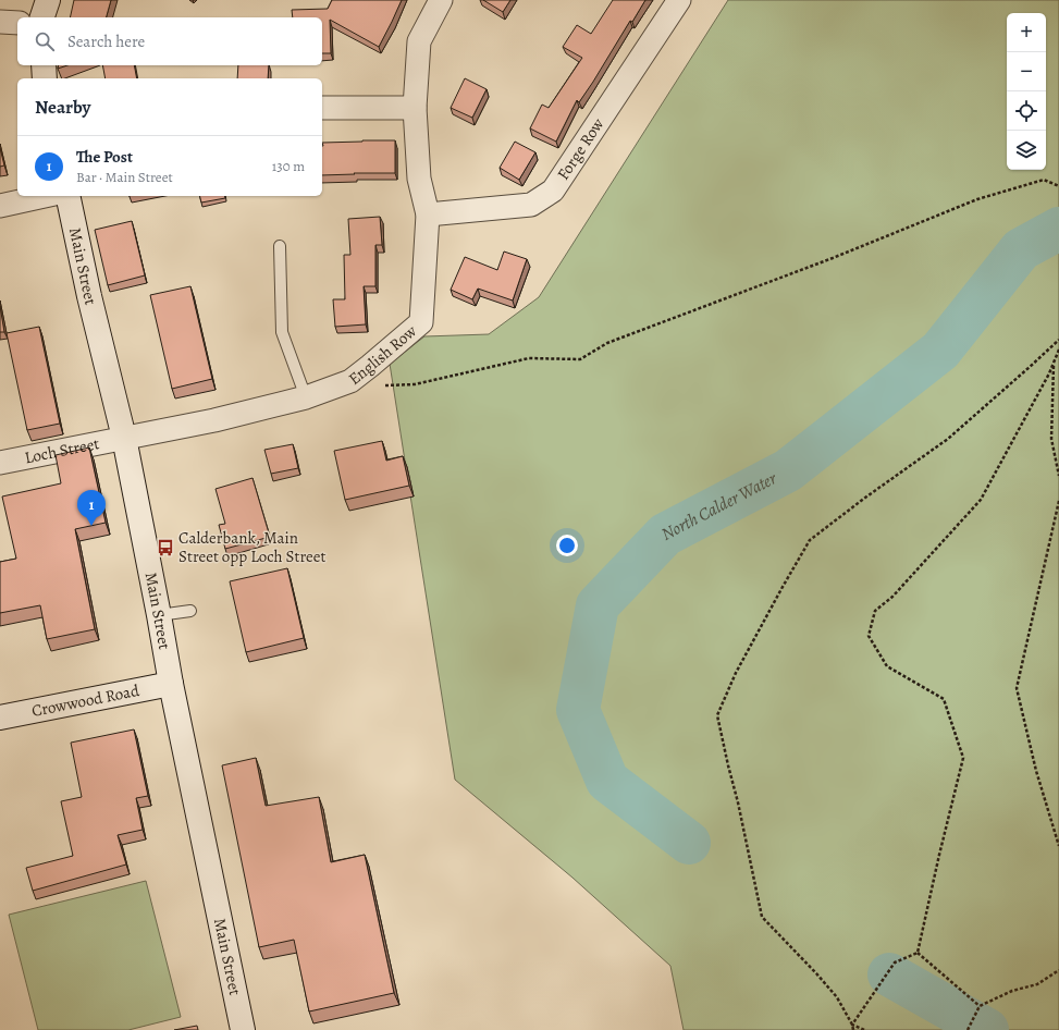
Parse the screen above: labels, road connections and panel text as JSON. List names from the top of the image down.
{
  "streets": {
    "main road": ["Main Street", "Crowwood Road"],
    "street": ["Forge Row", "English Row", "Loch Street"]
  },
  "crossings": [
    ["Forge Row", "English Row"],
    ["Main Street", "English Row"],
    ["Main Street", "Loch Street"],
    ["Main Street", "Crowwood Road"],
    ["English Row", "Loch Street"]
  ],
  "water": ["North Calder Water"],
  "places": {
    "bus stop": ["Calderbank, Main Street opp Loch Street"]
  },
  "page": {
    "map_buttons": ["+", "−"],
    "search": "Search here",
    "heading": "Nearby",
    "list": [
      {
        "mark": "1",
        "name": "The Post",
        "note": "Bar · Main Street",
        "value": "130 m"
      }
    ],
    "pins": "1"
  }
}
